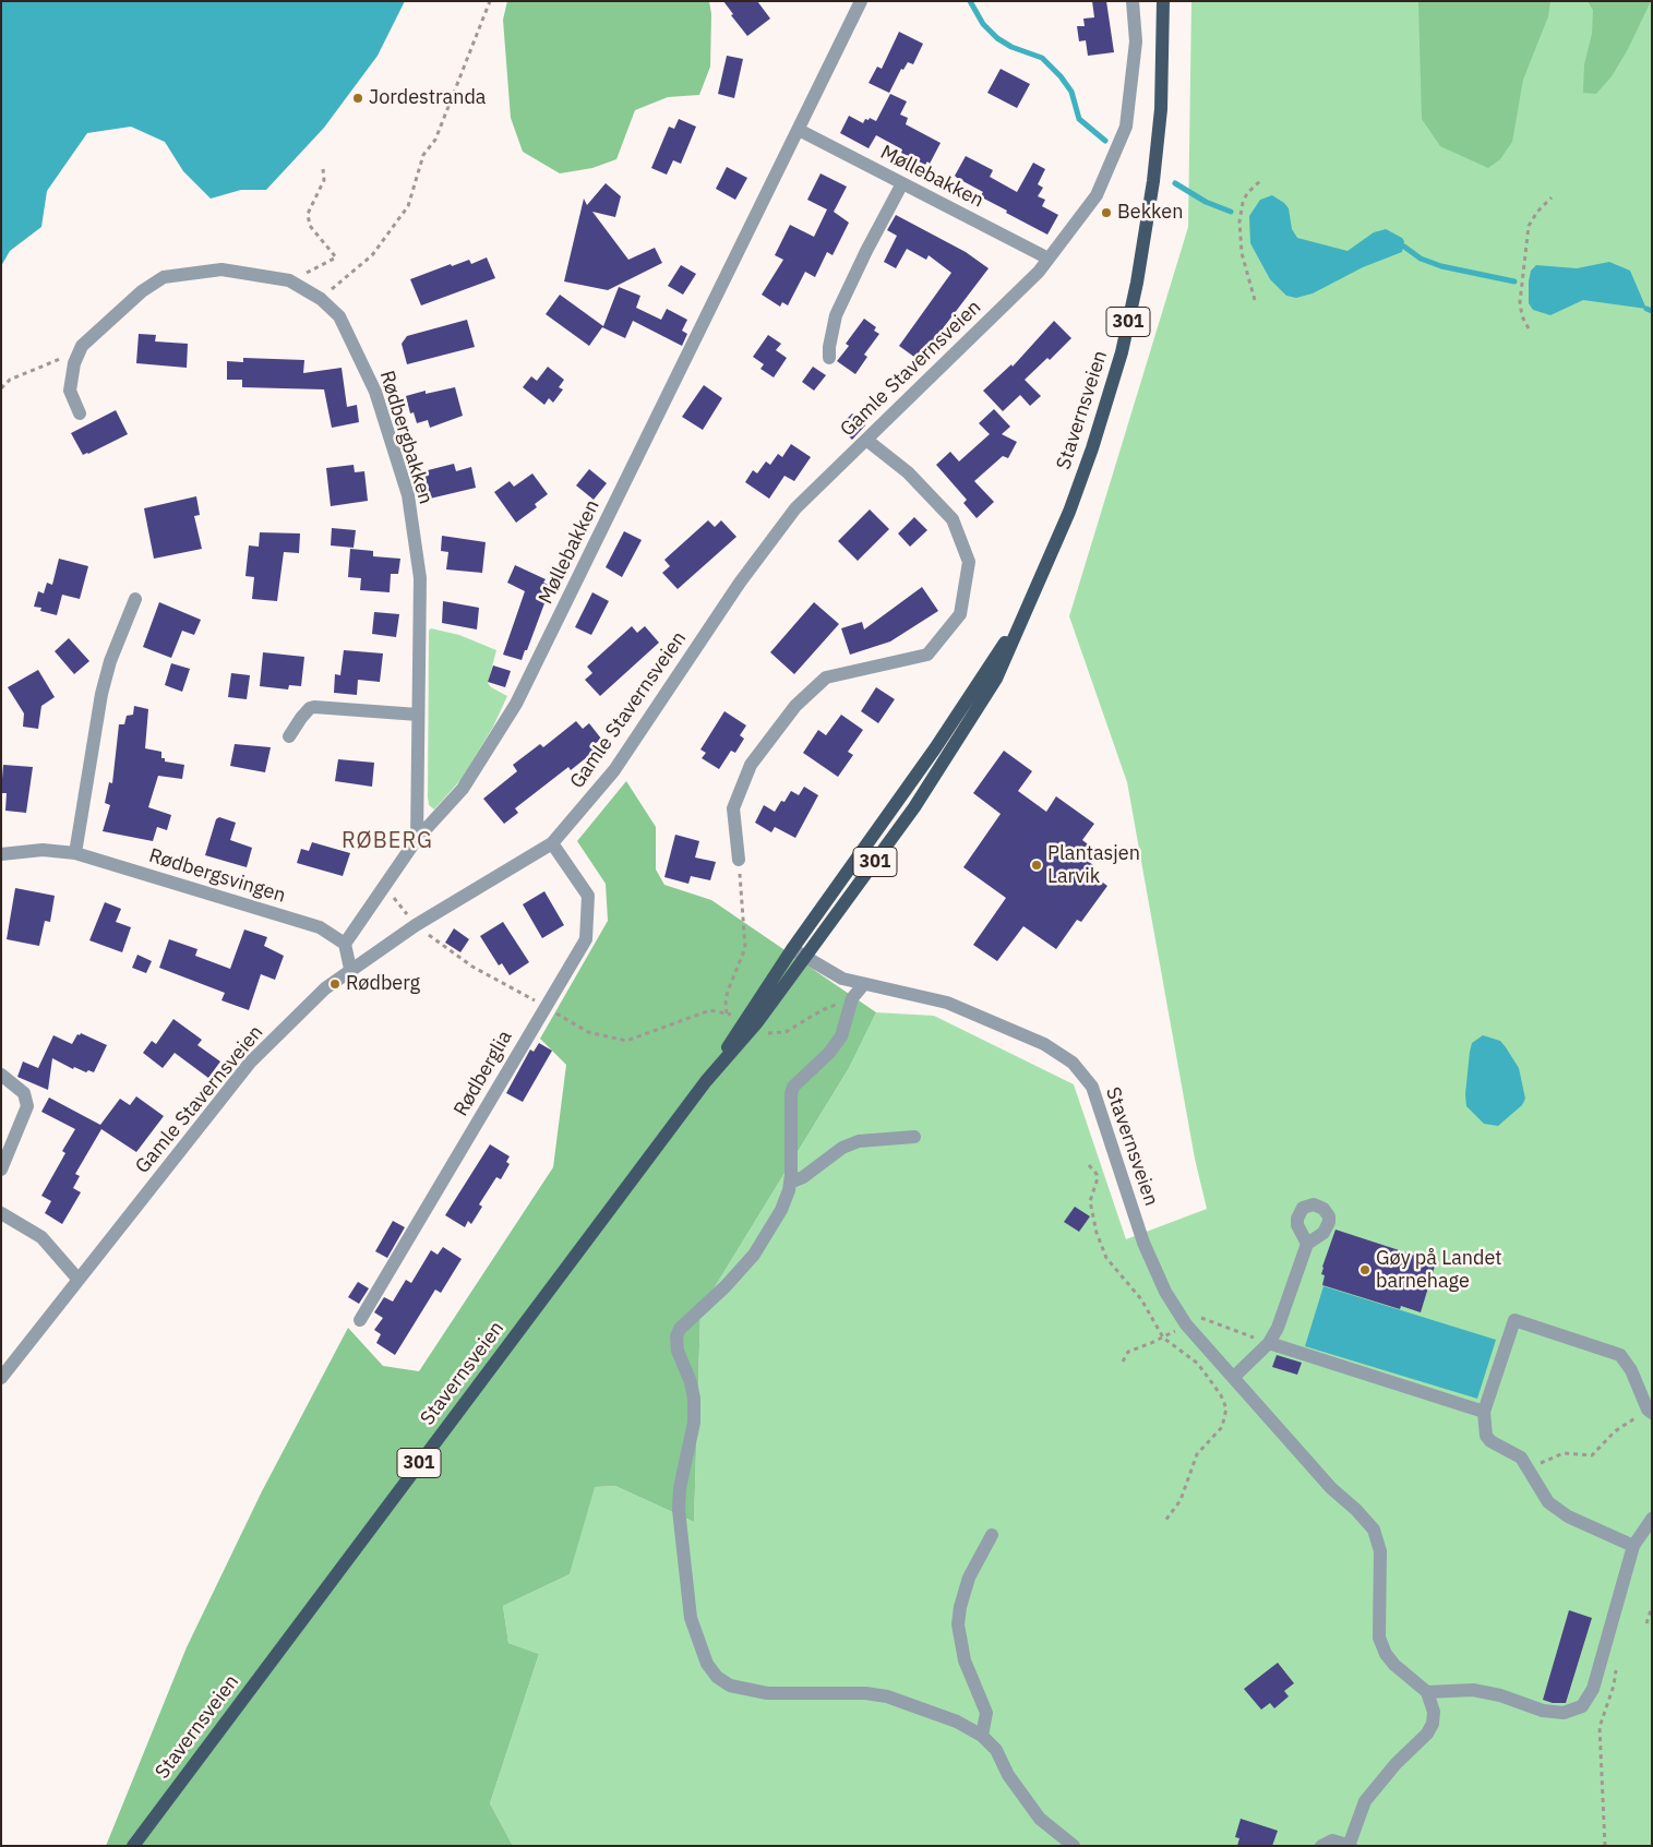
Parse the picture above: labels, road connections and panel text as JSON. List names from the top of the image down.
{
  "streets": {
    "main road": ["301", "Stavernsveien"],
    "street": [
      "Møllebakken",
      "Gamle Stavernsveien",
      "Rødbergbakken",
      "Rødbergsvingen",
      "Rødberglia"
    ]
  },
  "crossings": [
    ["Møllebakken", "Gamle Stavernsveien"],
    ["Møllebakken", "Rødbergbakken"],
    ["Møllebakken", "Rødbergsvingen"],
    ["Gamle Stavernsveien", "Rødberglia"]
  ],
  "districts": ["RØBERG"],
  "places": [
    "Jordestranda",
    "Bekken",
    "Plantasjen Larvik",
    "Rødberg",
    "Gøy på Landet barnehage"
  ]
}
